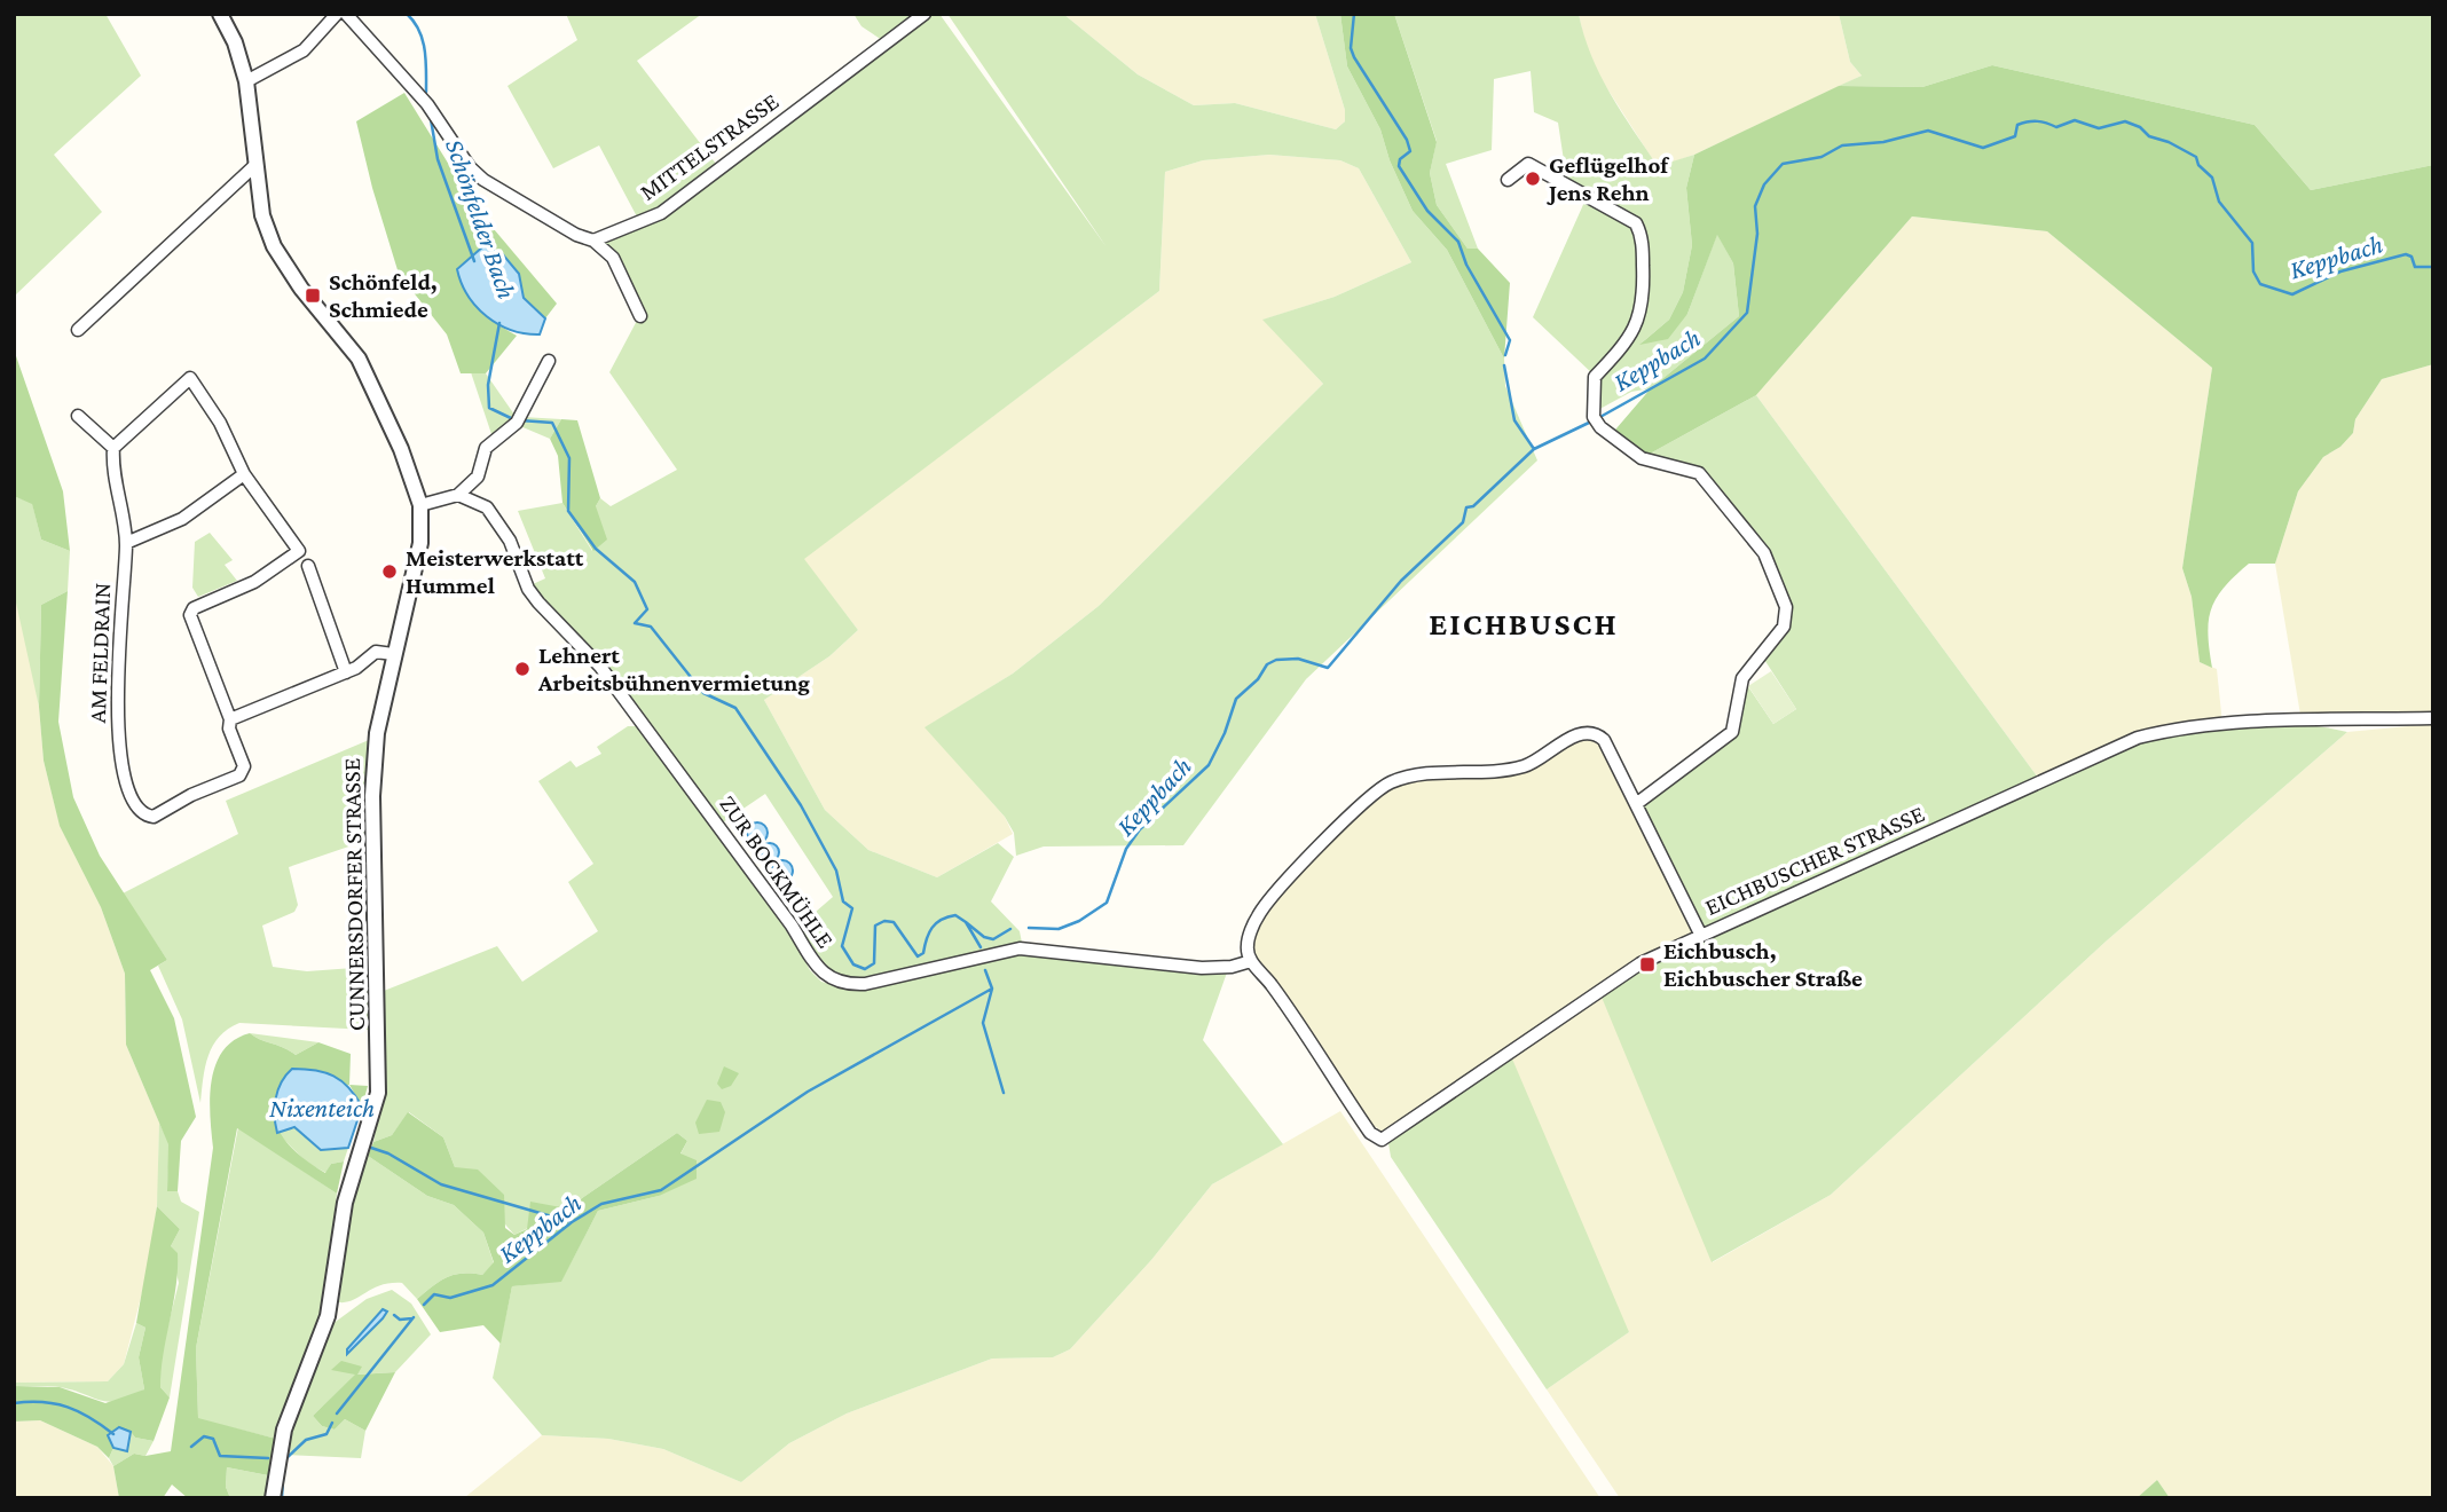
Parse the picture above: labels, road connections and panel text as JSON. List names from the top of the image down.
{
  "streets": {
    "street": [
      "MITTELSTRASSE",
      "AM FELDRAIN",
      "EICHBUSCHER STRASSE",
      "ZUR BOCKMÜHLE",
      "CUNNERSDORFER STRASSE"
    ]
  },
  "crossings": [
    ["EICHBUSCHER STRASSE", "ZUR BOCKMÜHLE"]
  ],
  "districts": ["EICHBUSCH"],
  "water": ["Schönfelder Bach", "Keppbach", "Nixenteich"],
  "places": {
    "other": ["Geflügelhof Jens Rehn", "Meisterwerkstatt Hummel", "Lehnert Arbeitsbühnenvermietung"],
    "transit": ["Schönfeld, Schmiede", "Eichbusch, Eichbuscher Straße"]
  }
}
